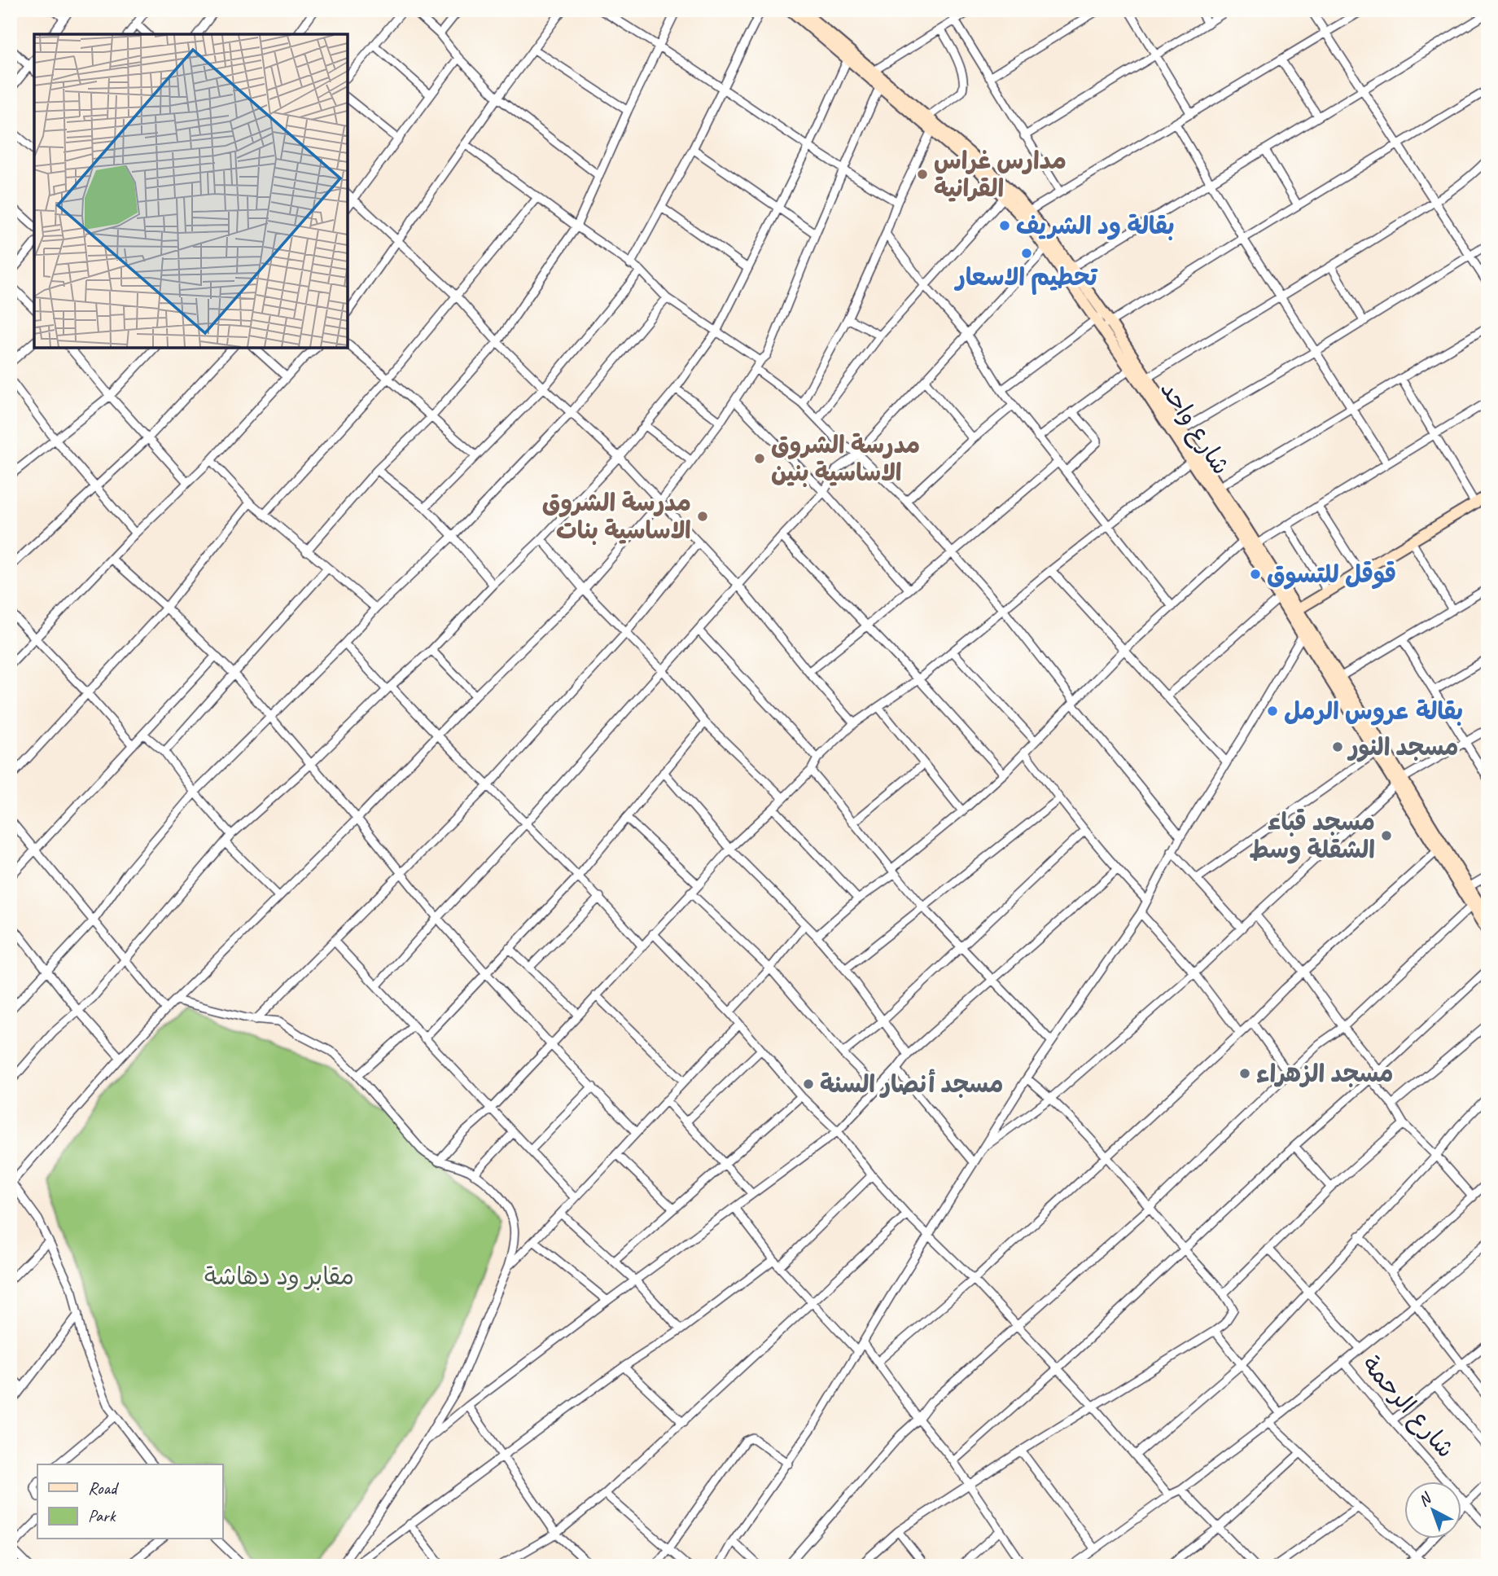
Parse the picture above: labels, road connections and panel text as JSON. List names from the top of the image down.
{
  "streets": {
    "street": ["شارع واحد", "شارع الرحمة"]
  },
  "parks": ["مقابر ود دهاشة"],
  "places": [
    "مدارس غراس القرانية",
    "بقالة ود الشريف",
    "تحطيم الاسعار",
    "مدرسة الشروق الاساسية بنين",
    "مدرسة الشروق الاساسية بنات",
    "قوقل للتسوق",
    "بقالة عروس الرمل",
    "مسجد النور",
    "مسجد قباء الشقلة وسط",
    "مسجد الزهراء",
    "مسجد أنصار السنة"
  ],
  "legend": ["Road", "Park"],
  "north": "top left"
}
